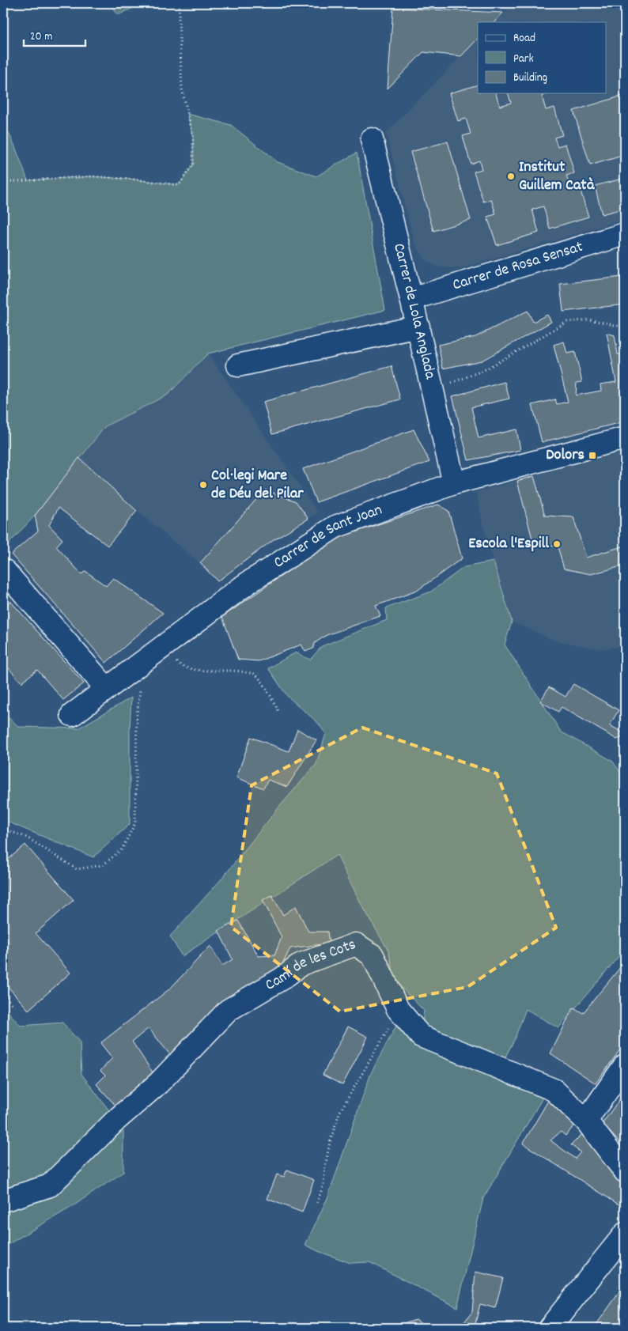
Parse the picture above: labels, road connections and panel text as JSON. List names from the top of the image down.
{
  "streets": {
    "street": [
      "Carrer de Rosa Sensat",
      "Carrer de Lola Anglada",
      "Carrer de Sant Joan",
      "Camí de les Cots"
    ]
  },
  "crossings": [
    ["Carrer de Rosa Sensat", "Carrer de Lola Anglada"],
    ["Carrer de Lola Anglada", "Carrer de Sant Joan"]
  ],
  "places": {
    "other": ["Institut Guillem Catà", "Col·legi Mare de Déu del Pilar", "Escola l'Espill"],
    "transit": ["Dolors"]
  },
  "legend": ["Road", "Park", "Building"],
  "scale_bar": "20 m"
}
